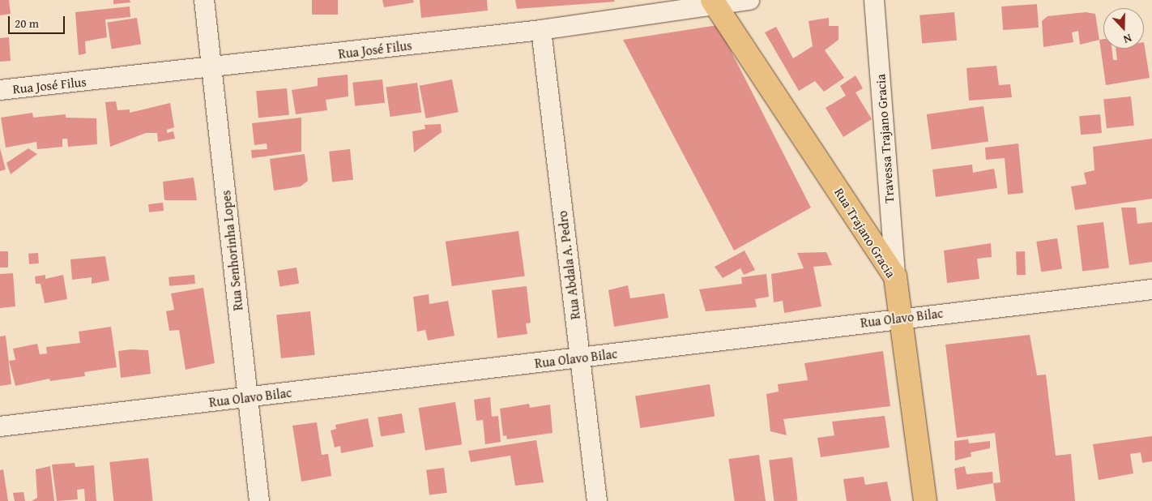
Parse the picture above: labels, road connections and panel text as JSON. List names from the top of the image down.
{
  "streets": {
    "main road": ["Rua Trajano Gracia"],
    "street": [
      "Rua José Filus",
      "Travessa Trajano Gracia",
      "Rua Senhorinha Lopes",
      "Rua Abdala A. Pedro",
      "Rua Olavo Bilac"
    ]
  },
  "crossings": [
    ["Rua José Filus", "Rua Trajano Gracia"],
    ["Rua José Filus", "Rua Senhorinha Lopes"],
    ["Rua José Filus", "Rua Abdala A. Pedro"],
    ["Travessa Trajano Gracia", "Rua Trajano Gracia"],
    ["Rua Trajano Gracia", "Rua Olavo Bilac"],
    ["Rua Senhorinha Lopes", "Rua Olavo Bilac"],
    ["Rua Abdala A. Pedro", "Rua Olavo Bilac"]
  ],
  "scale_bar": "20 m",
  "north": "bottom"
}
